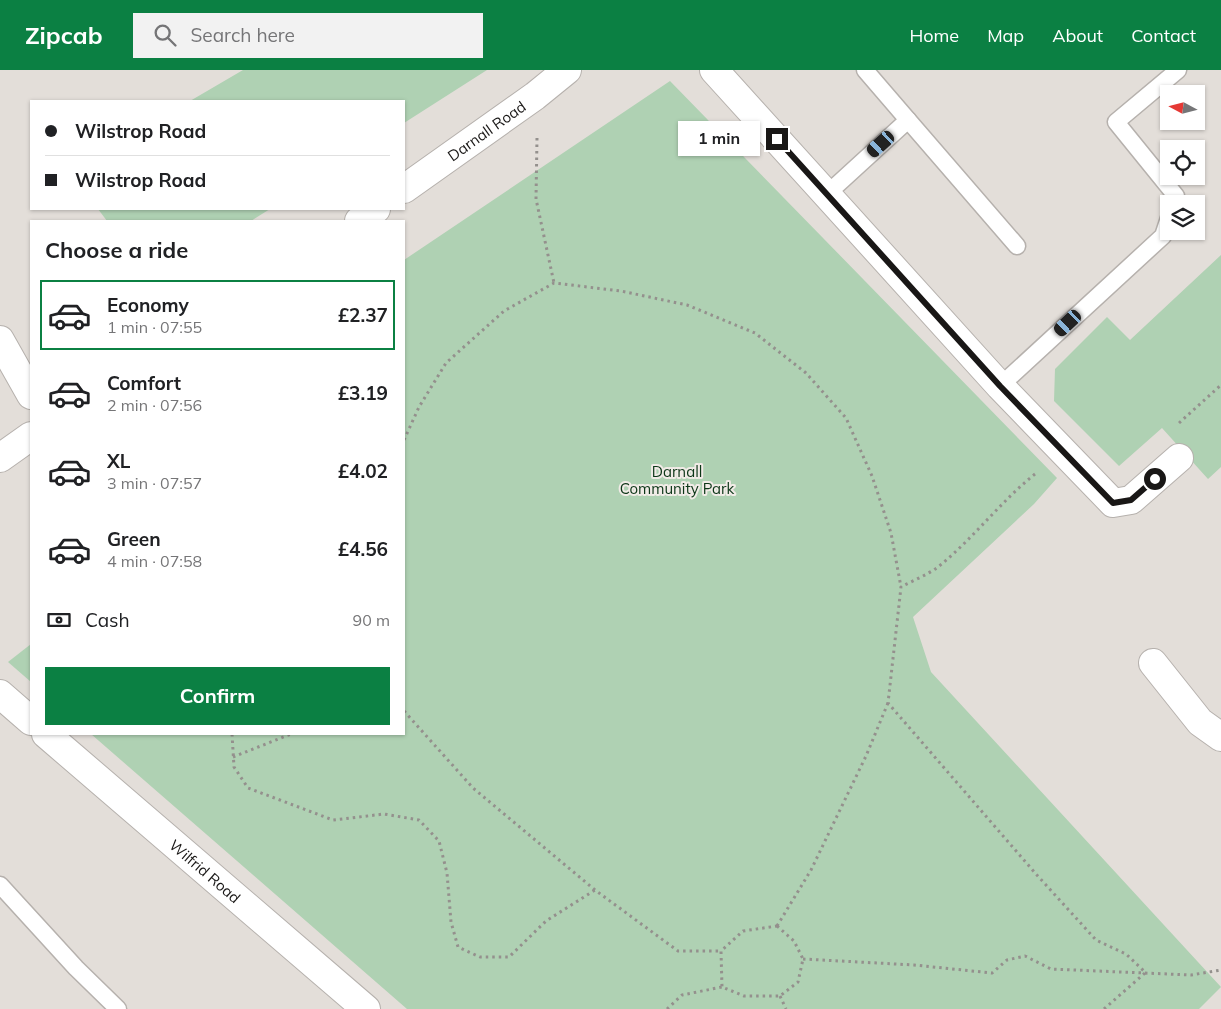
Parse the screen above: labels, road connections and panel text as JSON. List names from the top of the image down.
{
  "streets": {
    "street": ["Darnall Road", "Wilfrid Road"]
  },
  "parks": ["Darnall Community Park"],
  "north": "left",
  "page": {
    "header": "Zipcab",
    "search": "Search here",
    "nav": [
      "Home",
      "Map",
      "About",
      "Contact"
    ],
    "banner": ["Wilstrop Road", "Wilstrop Road"],
    "bubble": "1 min",
    "heading": "Choose a ride",
    "list": [
      {
        "name": "Economy",
        "note": "1 min · 07:55",
        "value": "£2.37"
      },
      {
        "name": "Comfort",
        "note": "2 min · 07:56",
        "value": "£3.19"
      },
      {
        "name": "XL",
        "note": "3 min · 07:57",
        "value": "£4.02"
      },
      {
        "name": "Green",
        "note": "4 min · 07:58",
        "value": "£4.56"
      }
    ],
    "pay": ["Cash", "90 m"],
    "buttons": "Confirm"
  }
}
